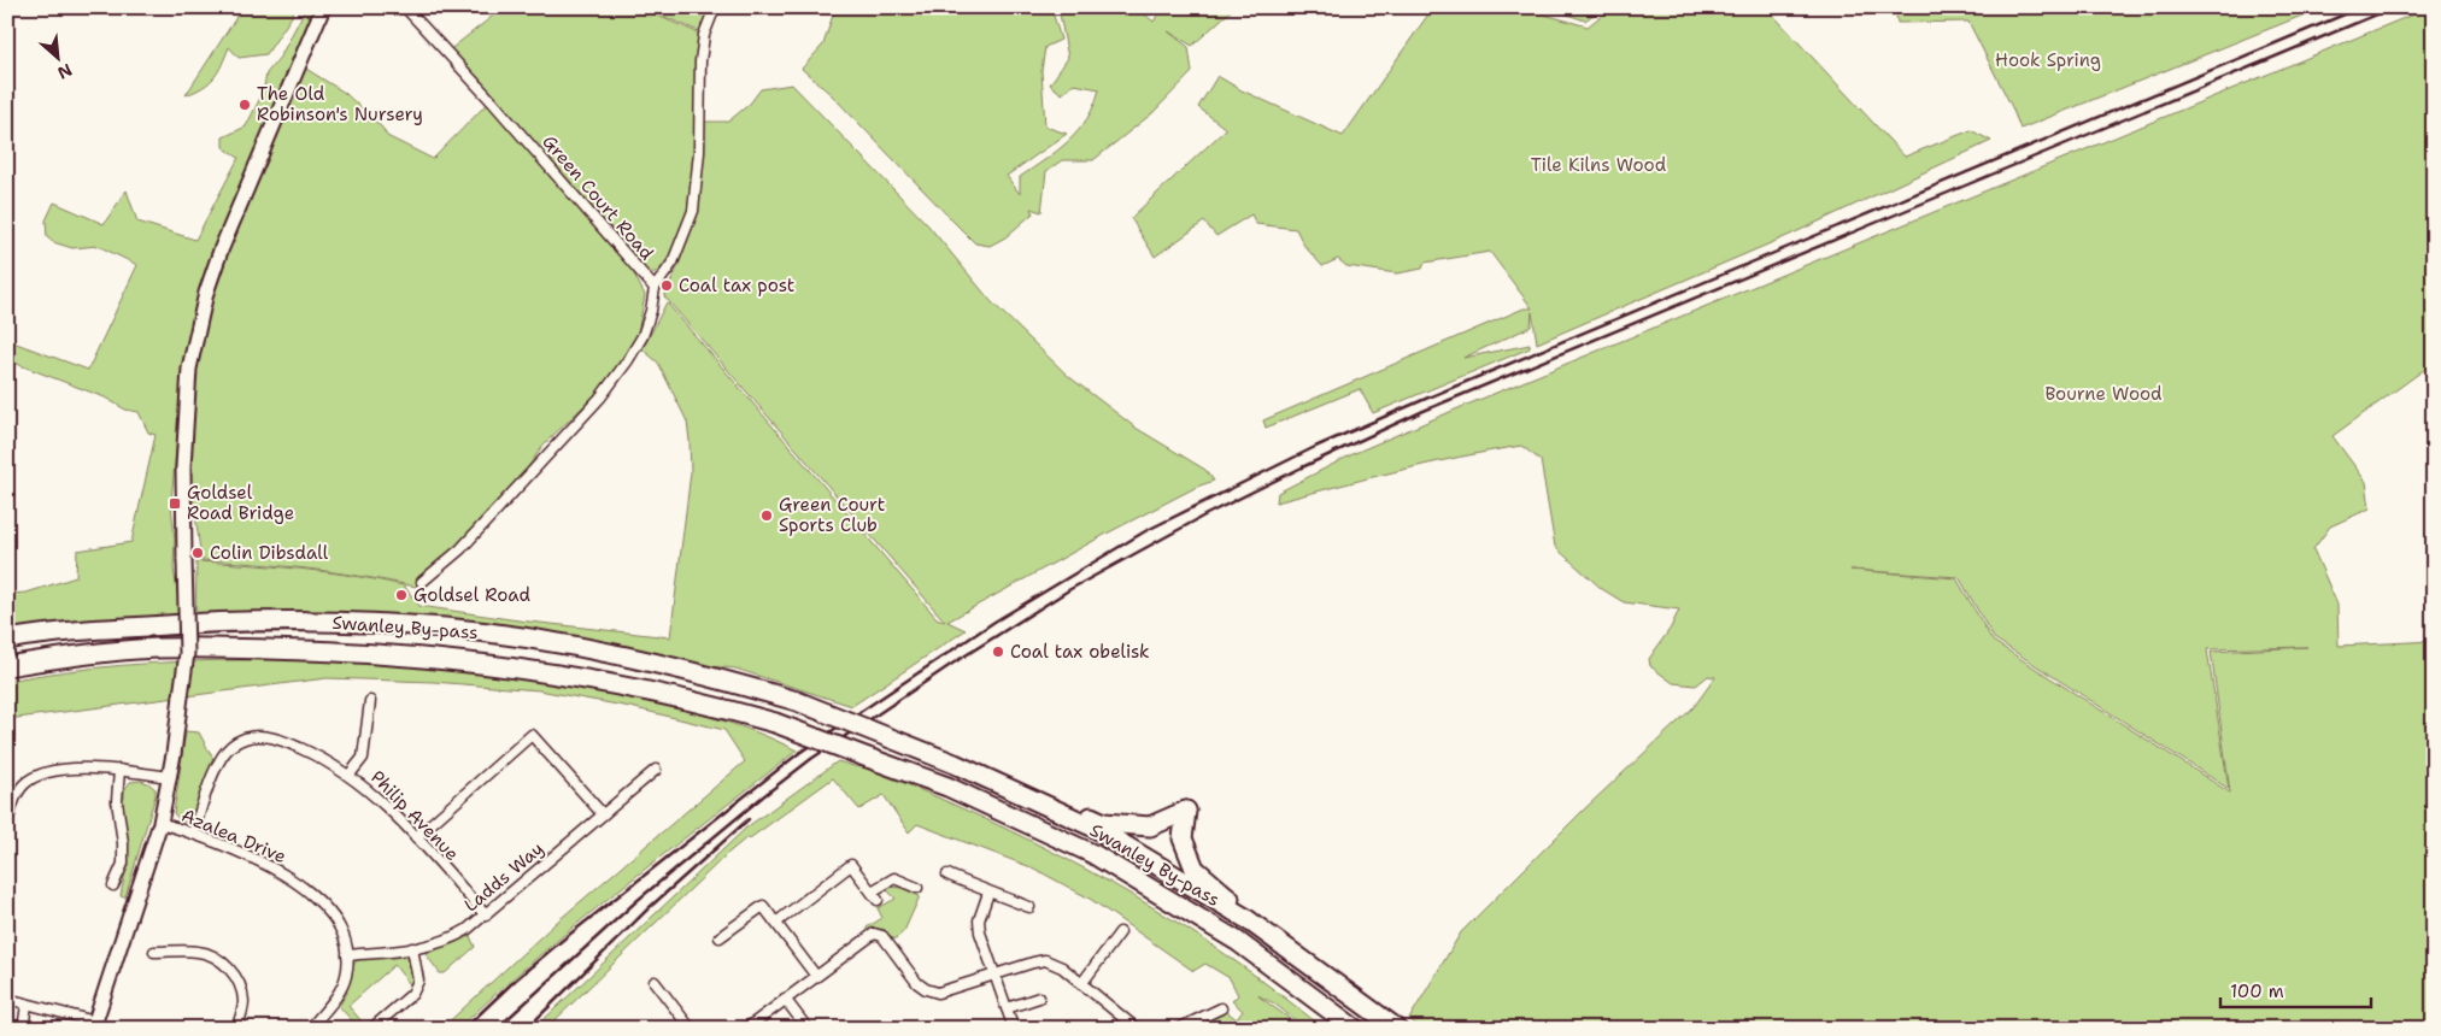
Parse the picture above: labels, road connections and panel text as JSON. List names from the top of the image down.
{
  "streets": {
    "highway": ["Swanley By-pass"],
    "street": [
      "Green Court Road",
      "Philip Avenue",
      "Azalea Drive",
      "Ladds Way"
    ]
  },
  "crossings": [
    ["Philip Avenue", "Azalea Drive"],
    ["Philip Avenue", "Ladds Way"],
    ["Azalea Drive", "Ladds Way"]
  ],
  "parks": ["Hook Spring", "Tile Kilns Wood", "Bourne Wood"],
  "places": {
    "other": [
      "The Old Robinson's Nursery",
      "Coal tax post",
      "Green Court Sports Club",
      "Colin Dibsdall",
      "Goldsel Road",
      "Coal tax obelisk"
    ],
    "transit": ["Goldsel Road Bridge"]
  },
  "scale_bar": "100 m",
  "north": "bottom right"
}
